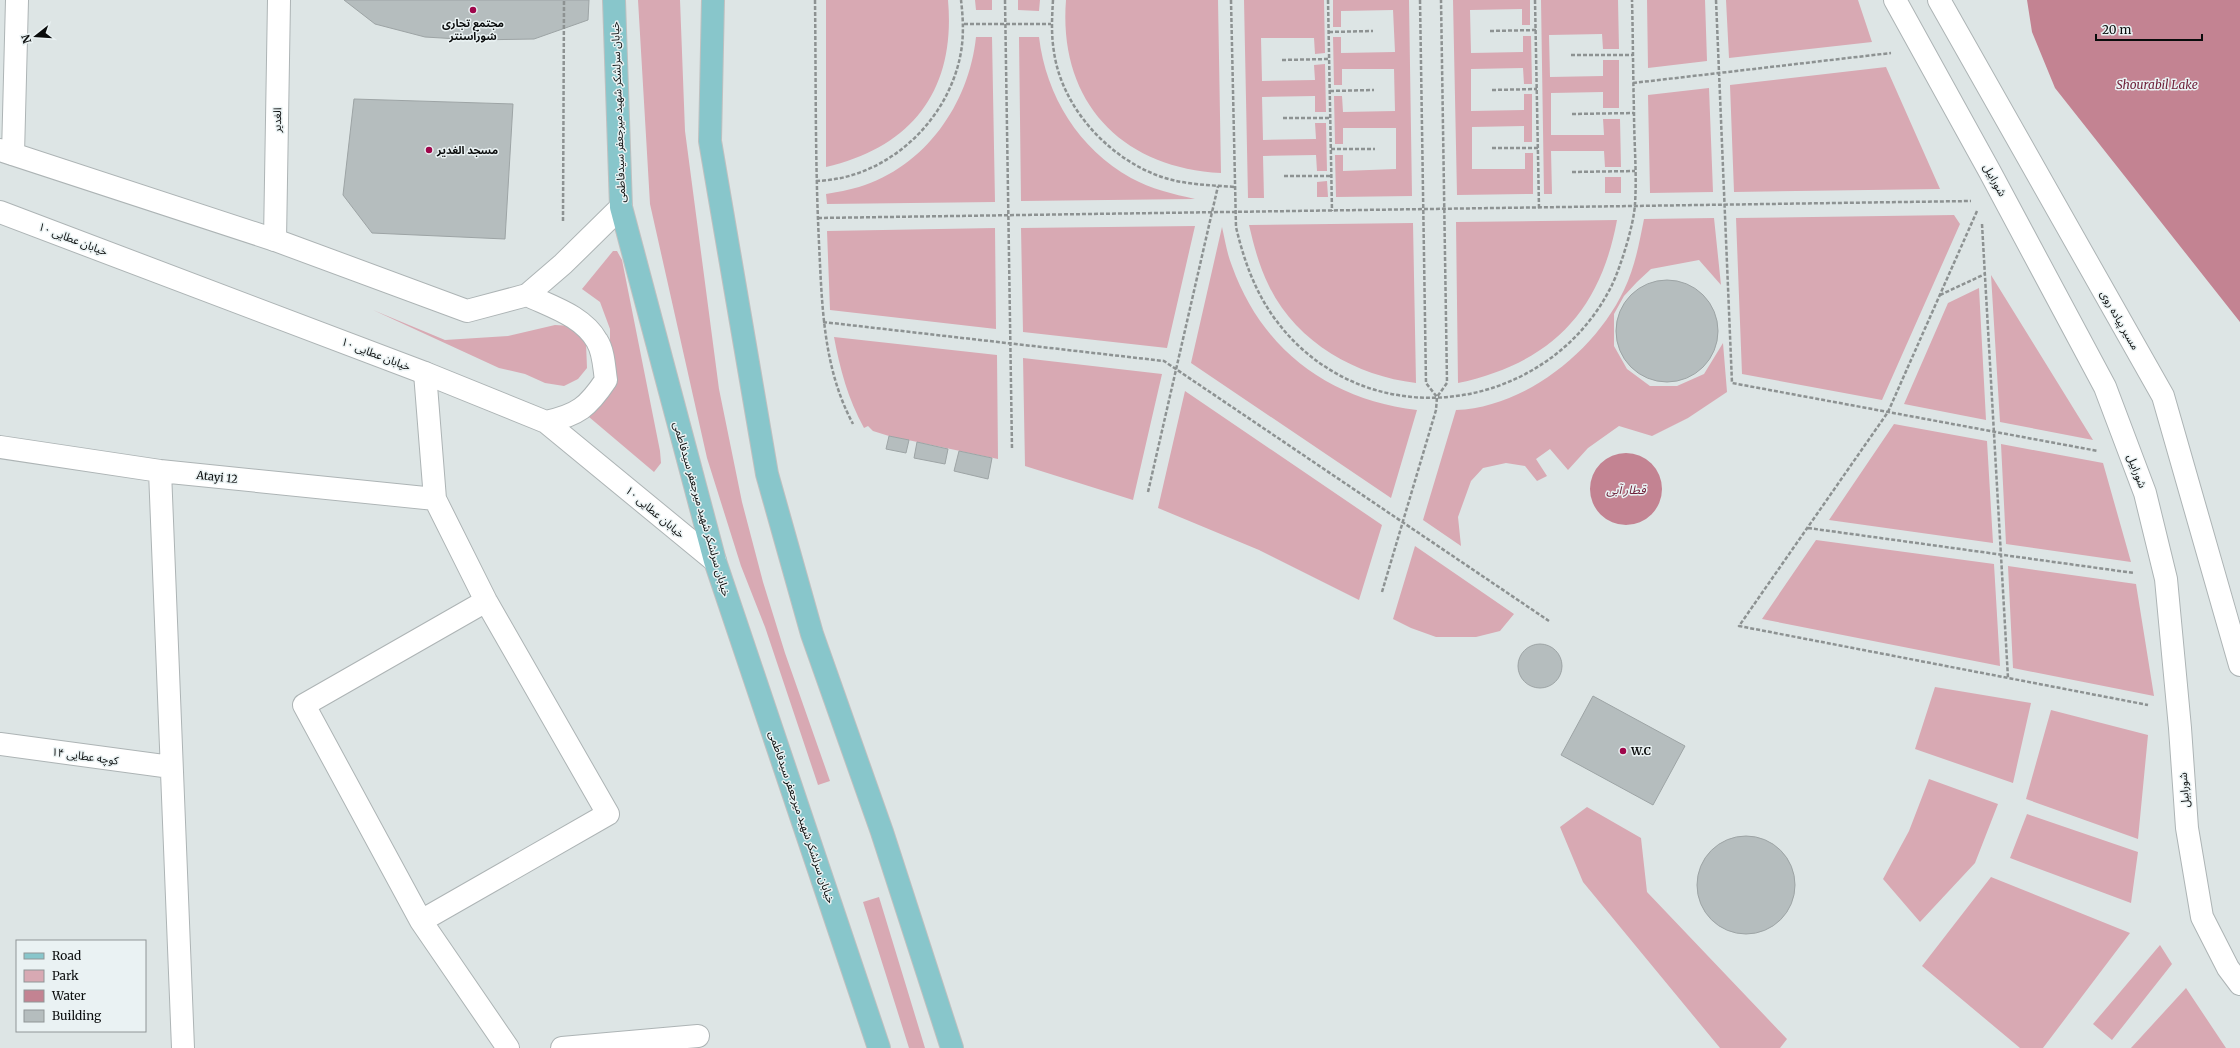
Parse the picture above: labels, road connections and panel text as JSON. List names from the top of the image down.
{
  "streets": {
    "main road": ["خیابان سرلشکر شهید میرجعفر سیدفاطمی"],
    "street": [
      "الغدیر",
      "شورابیل",
      "خیابان عطایی ۱۰",
      "مسیر پیاده روی",
      "Atayi 12",
      "کوچه عطایی ۱۴"
    ]
  },
  "crossings": [
    ["خیابان سرلشکر شهید میرجعفر سیدفاطمی", "خیابان عطایی ۱۰"]
  ],
  "water": ["Shourabil Lake", "قطار آبی"],
  "places": ["مجتمع تجاری شوراسنتر", "مسجد الغدیر", "W.C"],
  "legend": [
    "Road",
    "Park",
    "Water",
    "Building"
  ],
  "scale_bar": "20 m",
  "north": "left"
}
